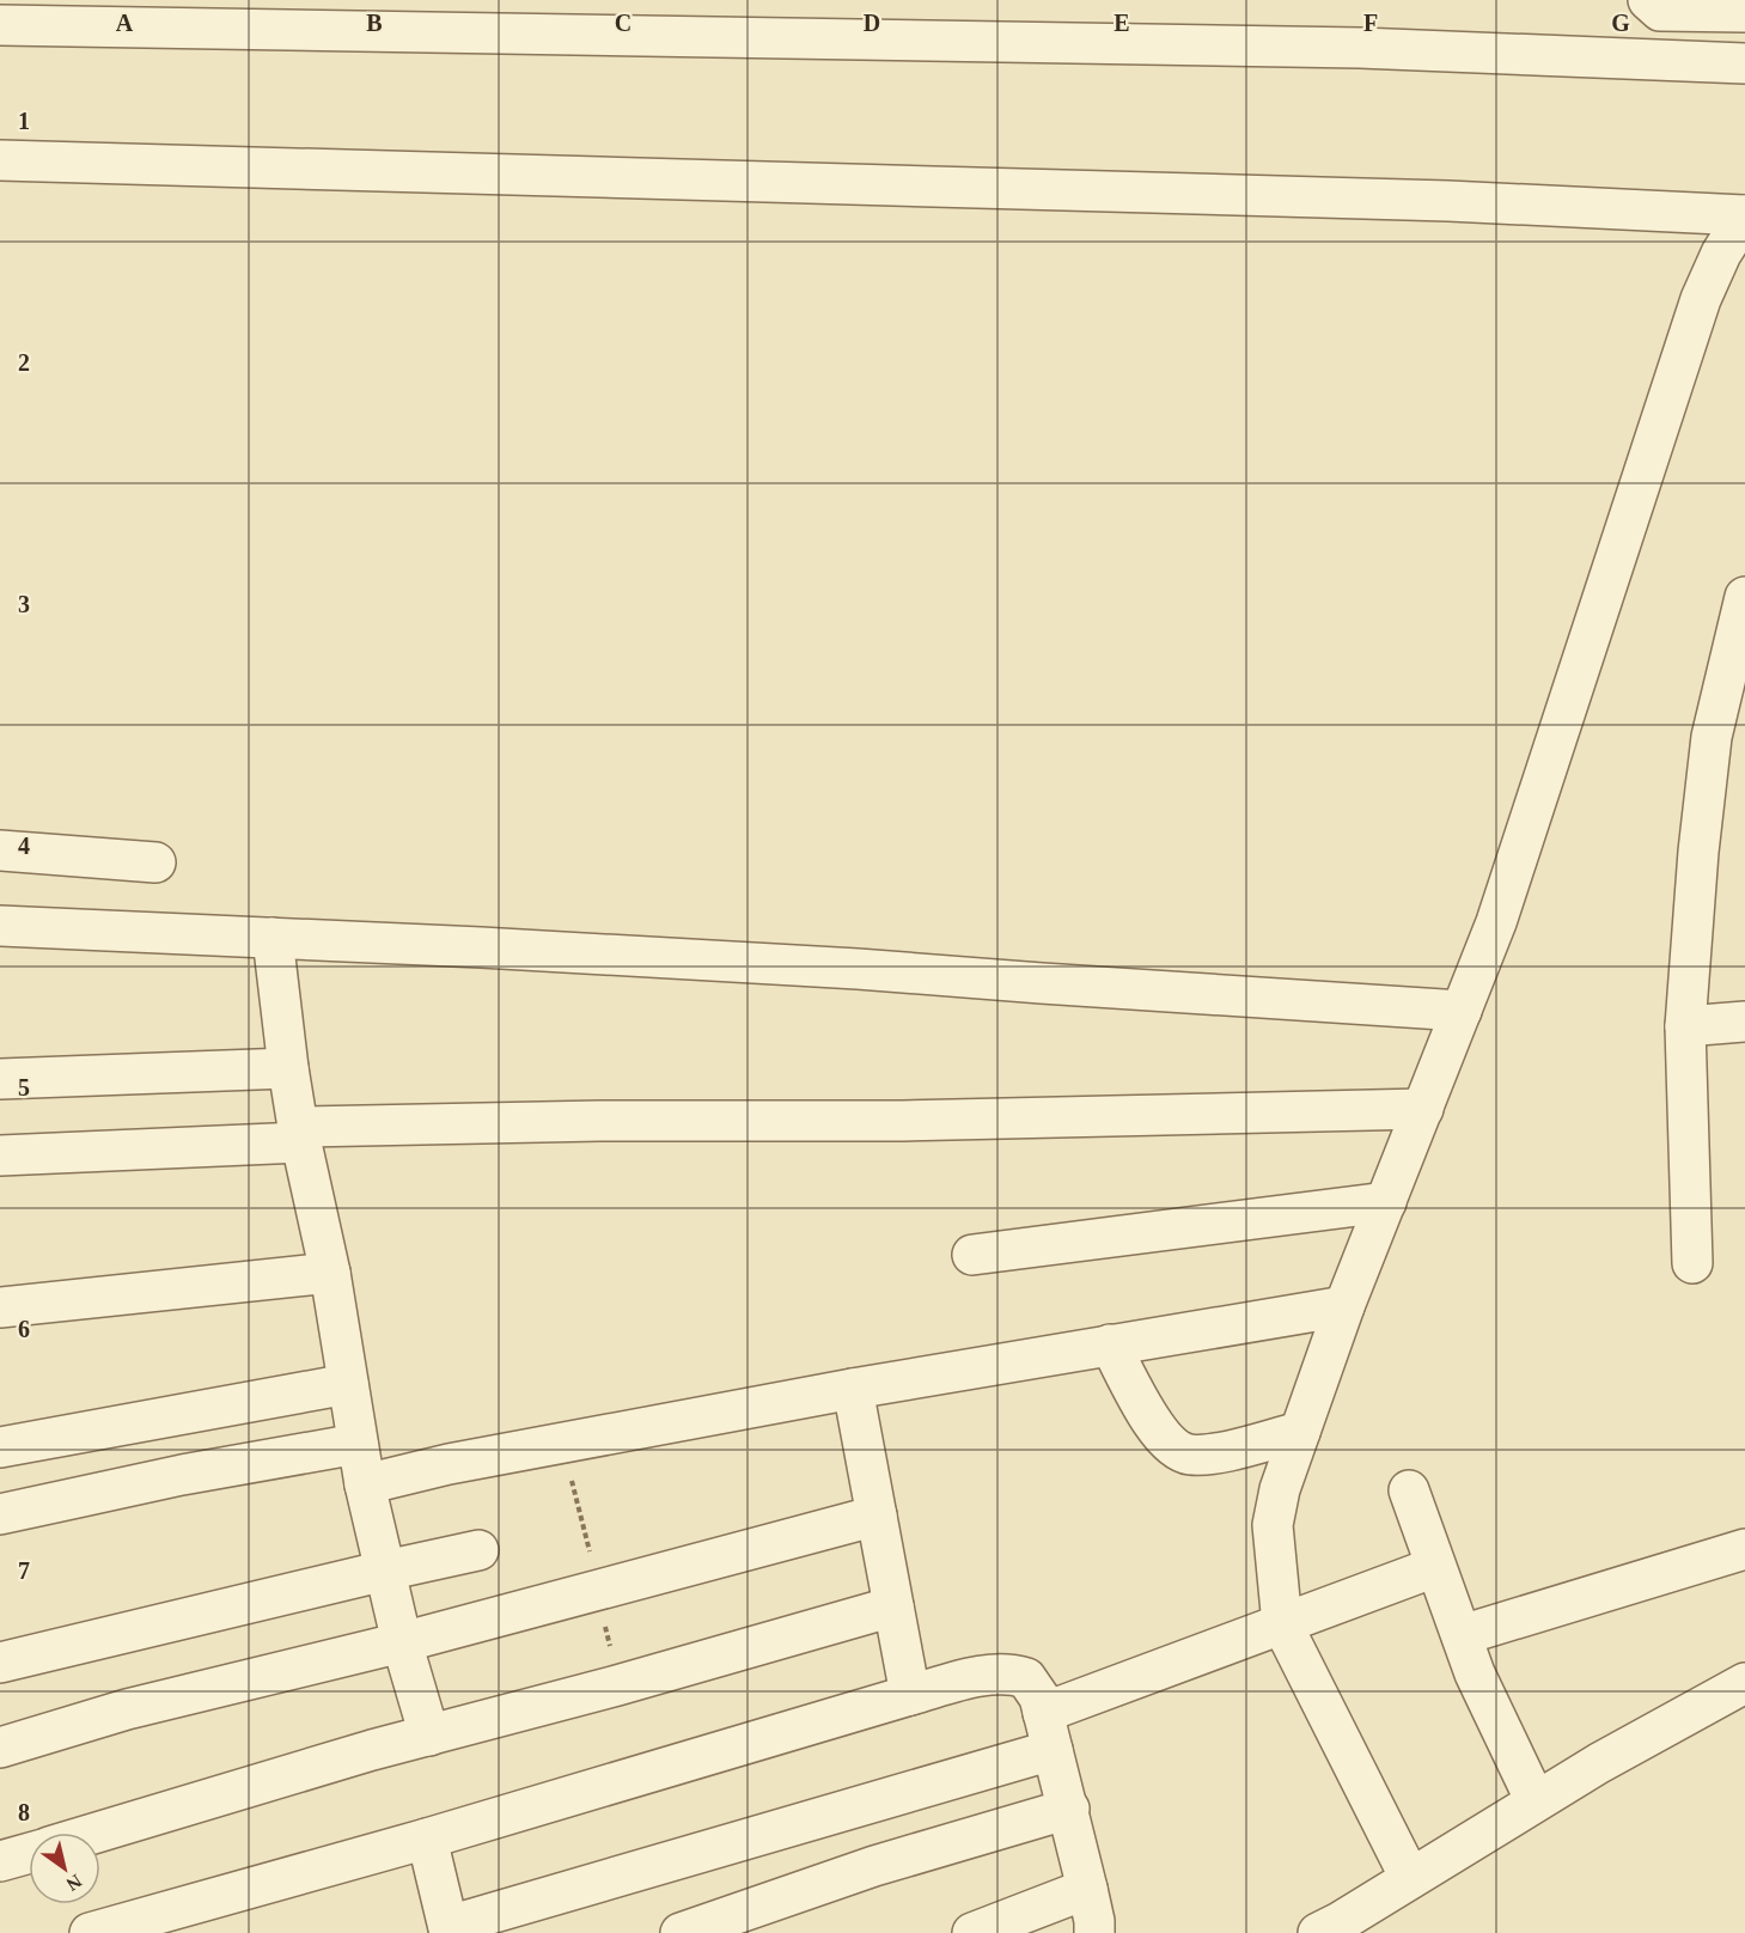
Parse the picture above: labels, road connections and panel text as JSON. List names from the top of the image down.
{
  "north": "bottom right",
  "grid": {
    "columns": [
      "A",
      "B",
      "C",
      "D",
      "E",
      "F",
      "G"
    ],
    "rows": [
      "1",
      "2",
      "3",
      "4",
      "5",
      "6",
      "7",
      "8"
    ]
  }
}
